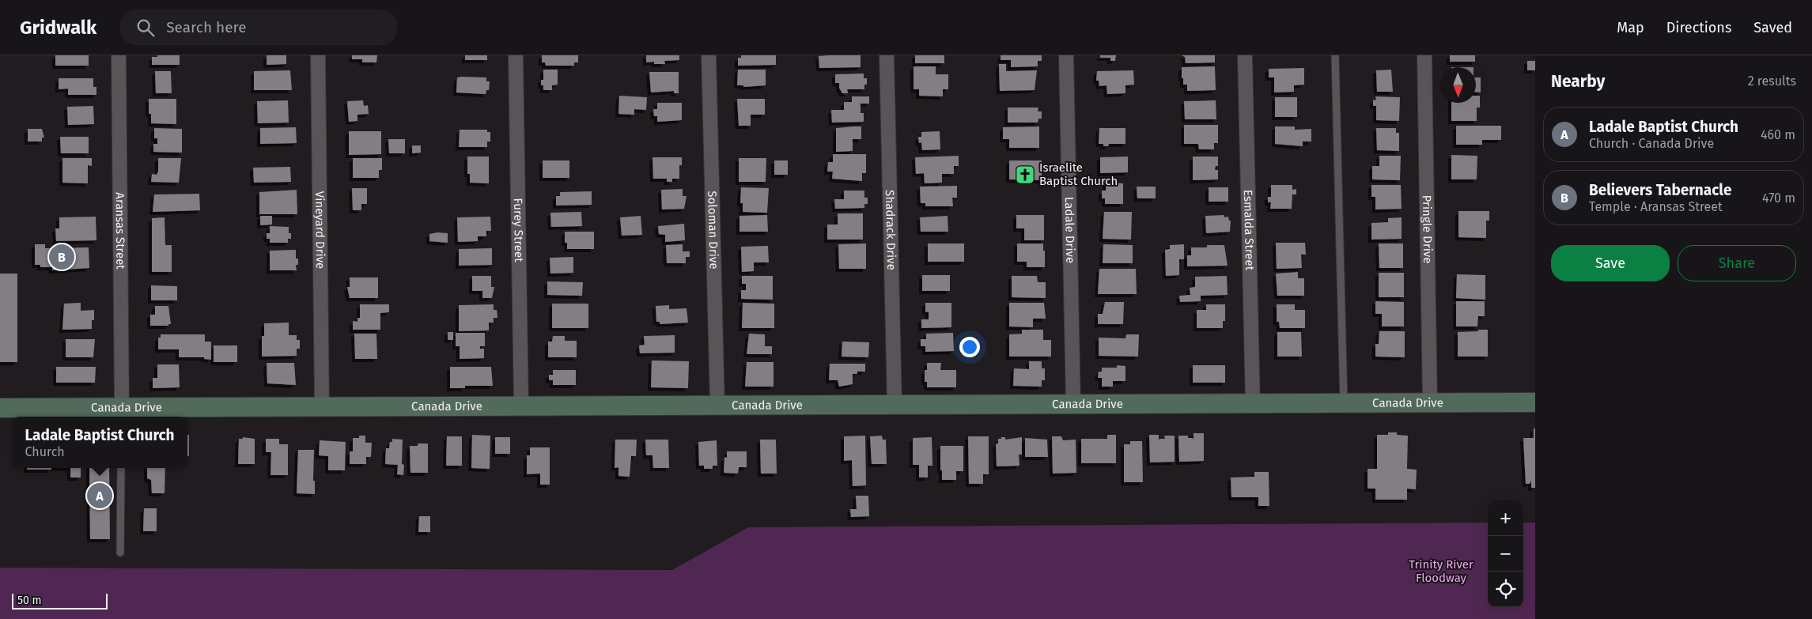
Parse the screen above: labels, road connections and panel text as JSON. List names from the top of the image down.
{
  "streets": {
    "street": [
      "Pringle Drive",
      "Furey Street",
      "Shadrack Drive",
      "Ladale Drive",
      "Esmalda Street",
      "Aransas Street",
      "Vineyard Drive",
      "Soloman Drive",
      "Canada Drive"
    ]
  },
  "crossings": [
    ["Pringle Drive", "Canada Drive"],
    ["Furey Street", "Canada Drive"],
    ["Shadrack Drive", "Canada Drive"],
    ["Ladale Drive", "Canada Drive"],
    ["Esmalda Street", "Canada Drive"],
    ["Aransas Street", "Canada Drive"],
    ["Vineyard Drive", "Canada Drive"],
    ["Soloman Drive", "Canada Drive"]
  ],
  "parks": ["Trinity River Floodway"],
  "places": {
    "church": ["Israelite Baptist Church"]
  },
  "scale_bar": "50 m",
  "north": "bottom",
  "page": {
    "header": "Gridwalk",
    "search": "Search here",
    "nav": ["Map", "Directions", "Saved"],
    "heading": ["Nearby", "2 results"],
    "list": [
      {
        "mark": "A",
        "name": "Ladale Baptist Church",
        "note": "Church · Canada Drive",
        "value": "460 m"
      },
      {
        "mark": "B",
        "name": "Believers Tabernacle",
        "note": "Temple · Aransas Street",
        "value": "470 m"
      }
    ],
    "buttons": ["Save", "Share"],
    "pins": ["B", "A"],
    "popup": ["Ladale Baptist Church", "Church"],
    "map_buttons": ["+", "−"],
    "scale": "50 m"
  }
}
